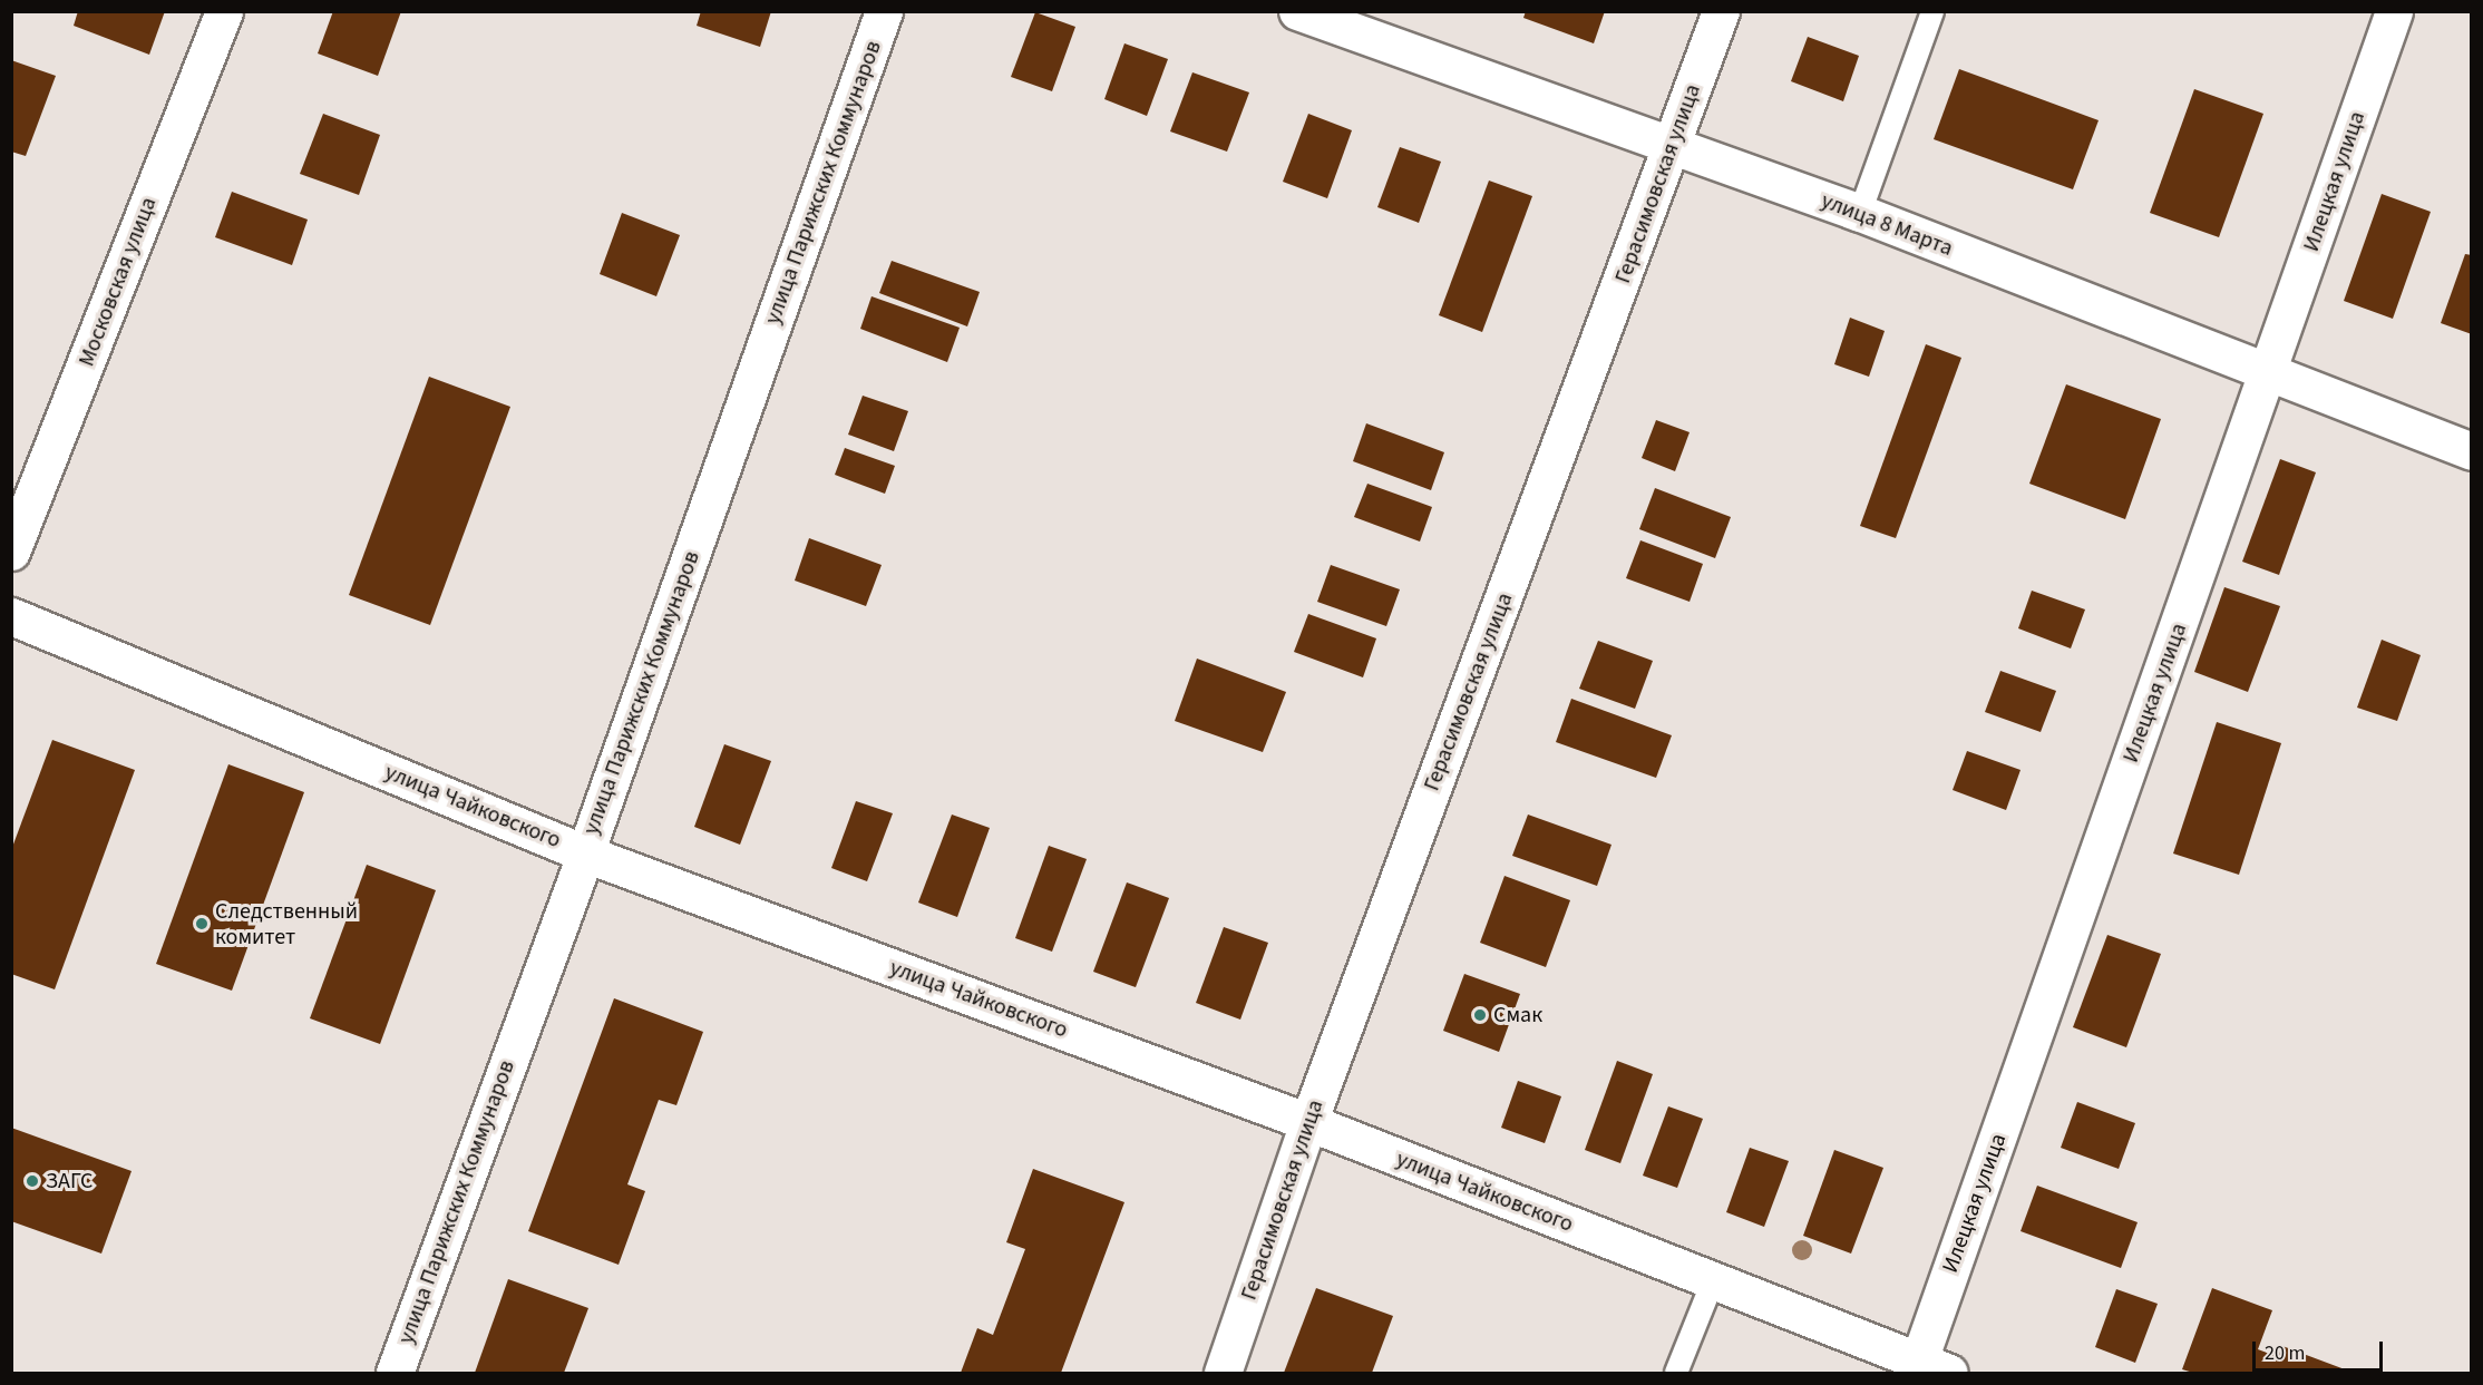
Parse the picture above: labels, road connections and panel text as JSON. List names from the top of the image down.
{
  "streets": {
    "street": [
      "Илецкая улица",
      "улица Парижских Коммунаров",
      "Герасимовская улица",
      "улица 8 Марта",
      "Московская улица",
      "улица Чайковского"
    ]
  },
  "crossings": [
    ["Илецкая улица", "улица 8 Марта"],
    ["Илецкая улица", "улица Чайковского"],
    ["улица Парижских Коммунаров", "улица Чайковского"],
    ["Герасимовская улица", "улица 8 Марта"],
    ["Герасимовская улица", "улица Чайковского"]
  ],
  "places": ["Следственный комитет", "Смак", "ЗАГС"],
  "scale_bar": "20 m"
}
